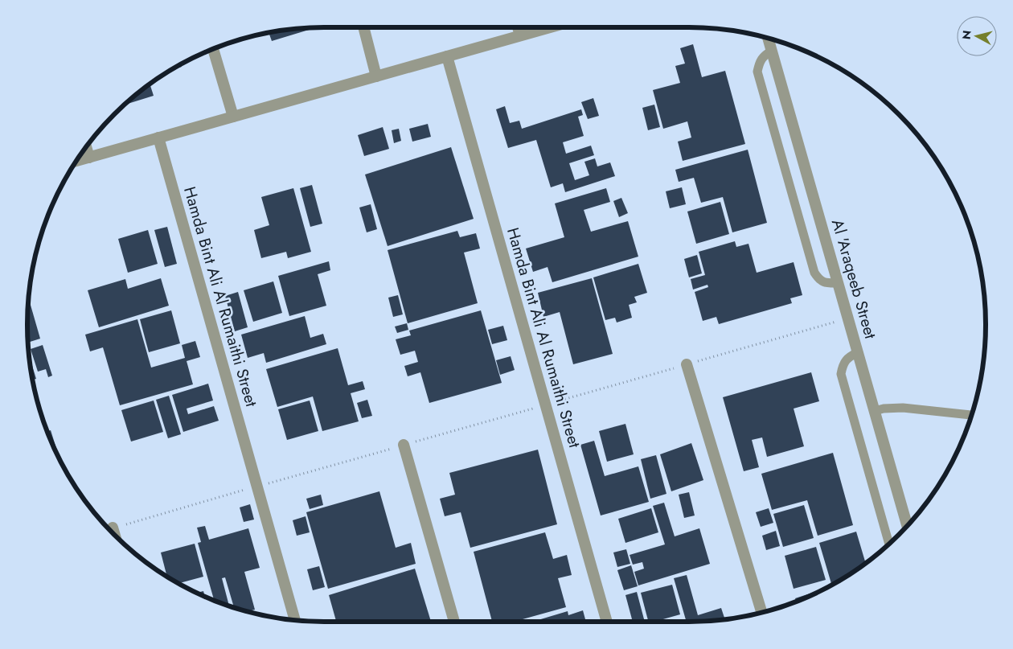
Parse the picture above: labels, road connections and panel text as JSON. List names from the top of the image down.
{
  "streets": {
    "street": ["Al 'Araqeeb Street", "Hamda Bint Ali Al Rumaithi Street"]
  },
  "north": "left"
}
